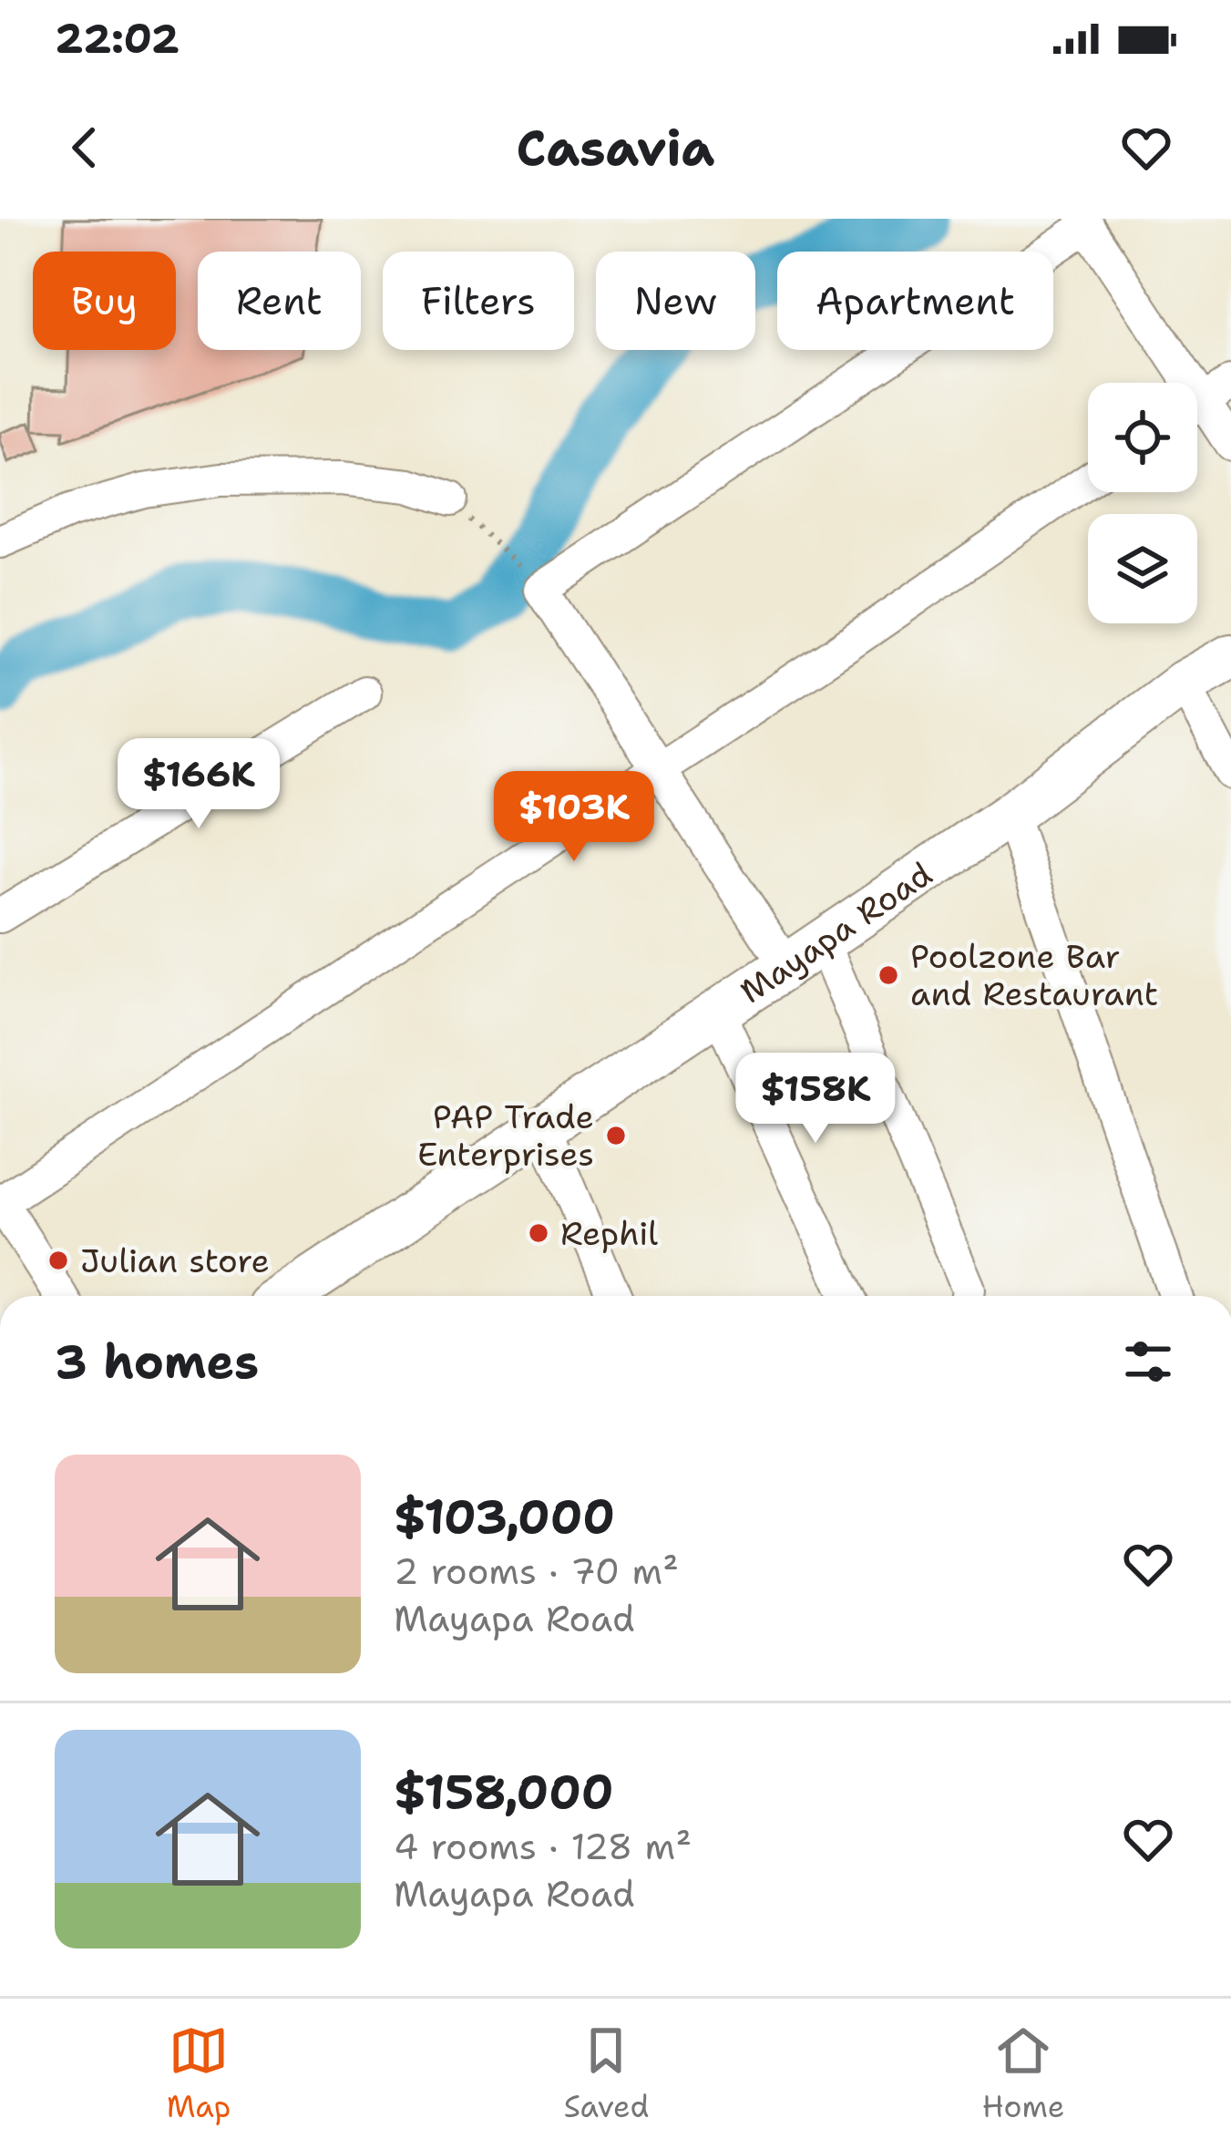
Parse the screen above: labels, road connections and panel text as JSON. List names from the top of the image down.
{
  "streets": {
    "main road": ["Mayapa Road"]
  },
  "places": [
    "Poolzone Bar and Restaurant",
    "PAP Trade Enterprises",
    "Rephil",
    "Julian store"
  ],
  "page": {
    "status": "22:02",
    "header": "Casavia",
    "chip": [
      "Buy",
      "Rent",
      "Filters",
      "New",
      "Apartment"
    ],
    "price": ["$166K", "$103K", "$158K"],
    "heading": "3 homes",
    "list": [
      {
        "name": "$103,000",
        "note": "2 rooms · 70 m² · Mayapa Road"
      },
      {
        "name": "$158,000",
        "note": "4 rooms · 128 m² · Mayapa Road"
      }
    ],
    "tabs": ["Map", "Saved", "Home"]
  }
}
